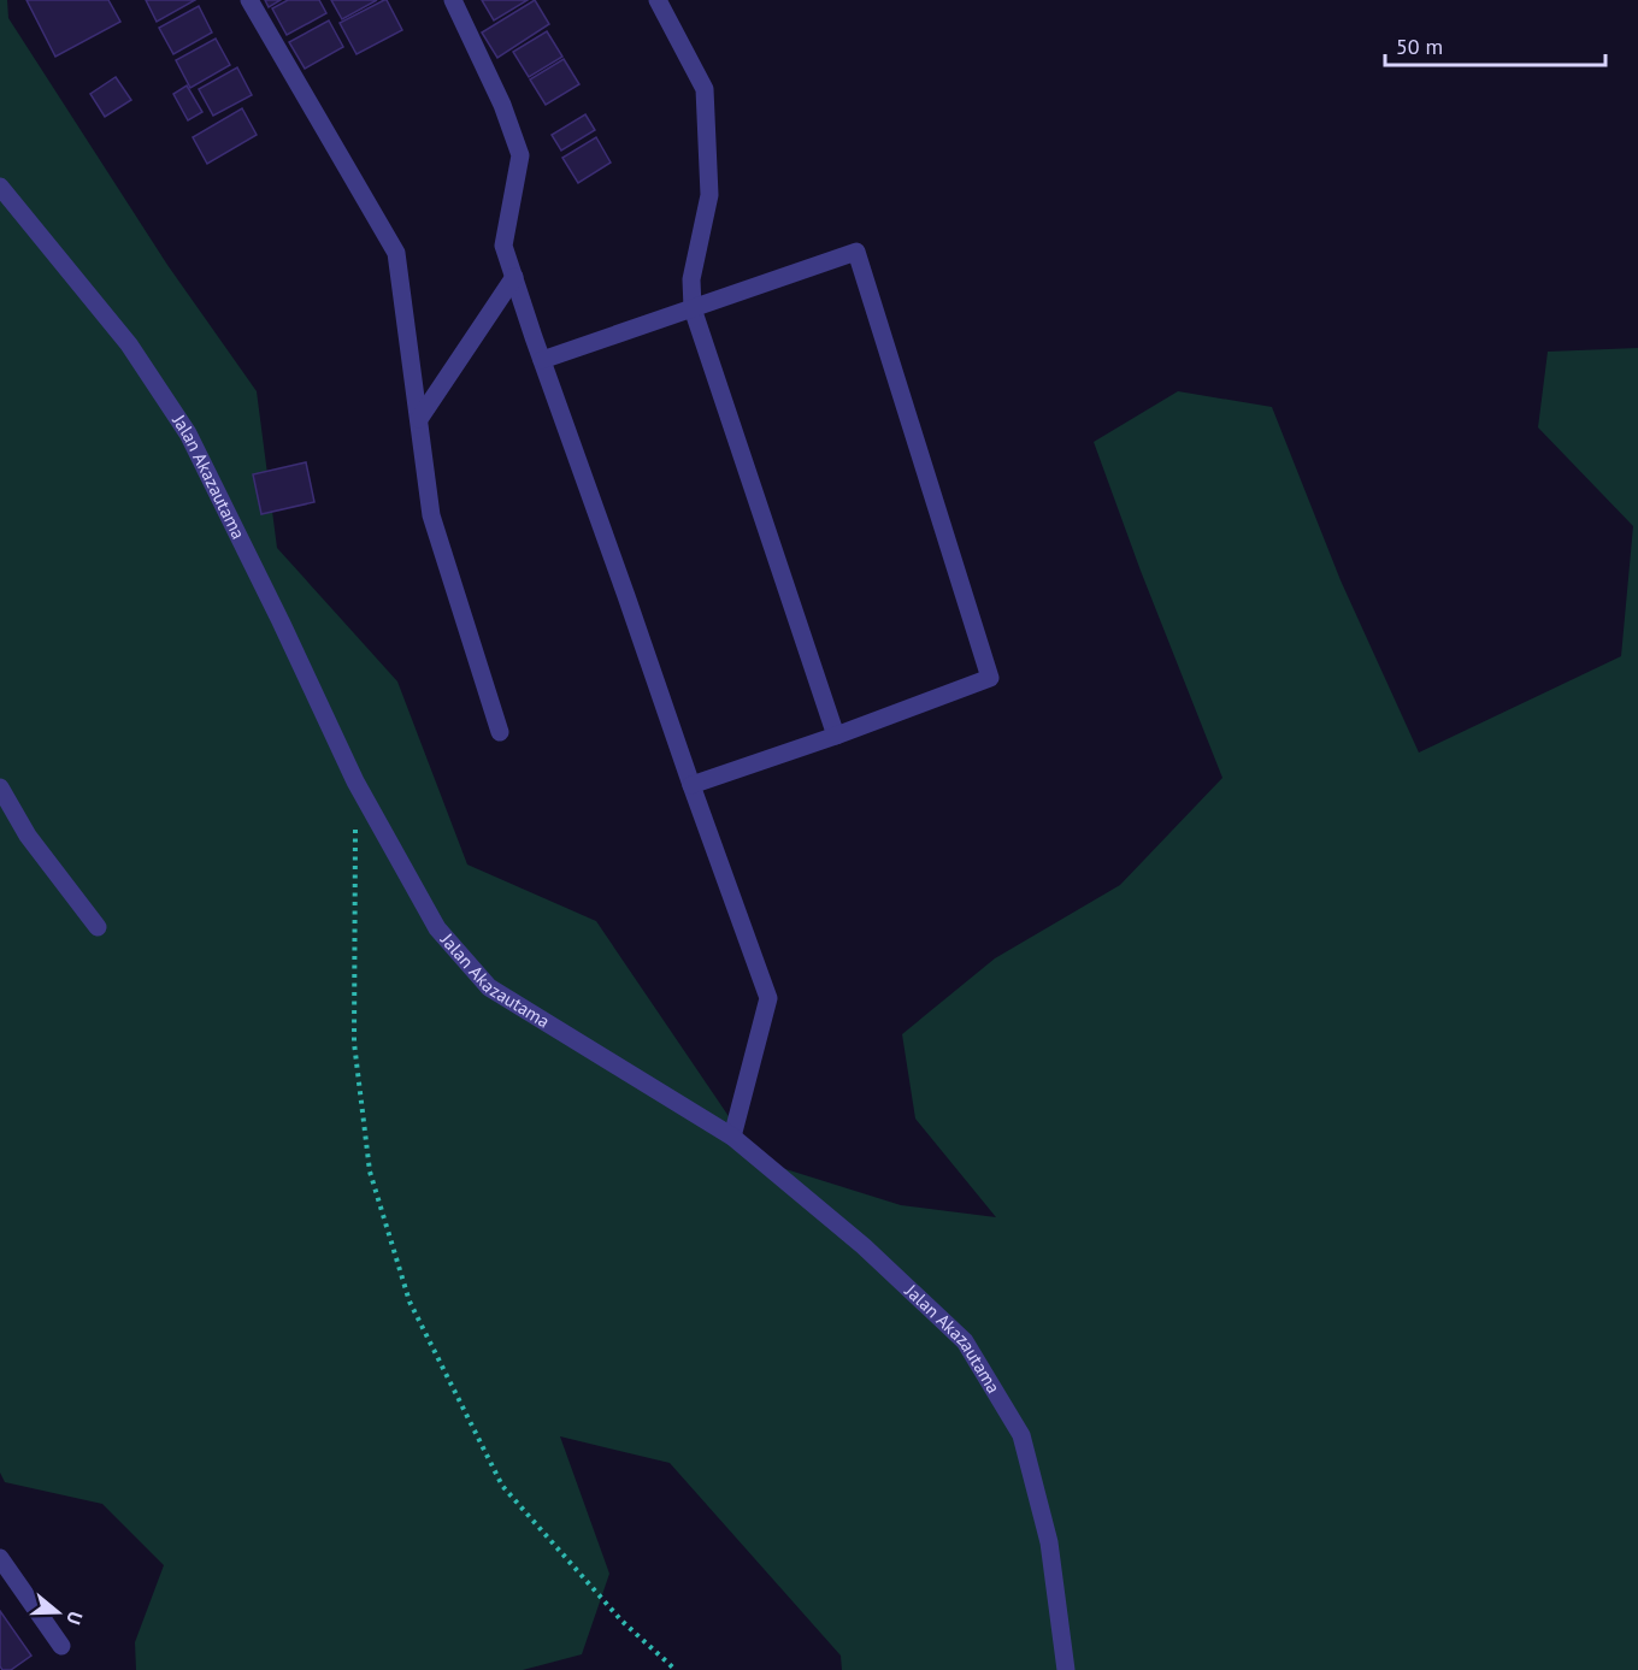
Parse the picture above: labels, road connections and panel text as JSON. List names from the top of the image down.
{
  "streets": {
    "street": ["Jalan Akazautama"]
  },
  "scale_bar": "50 m",
  "north": "right"
}
